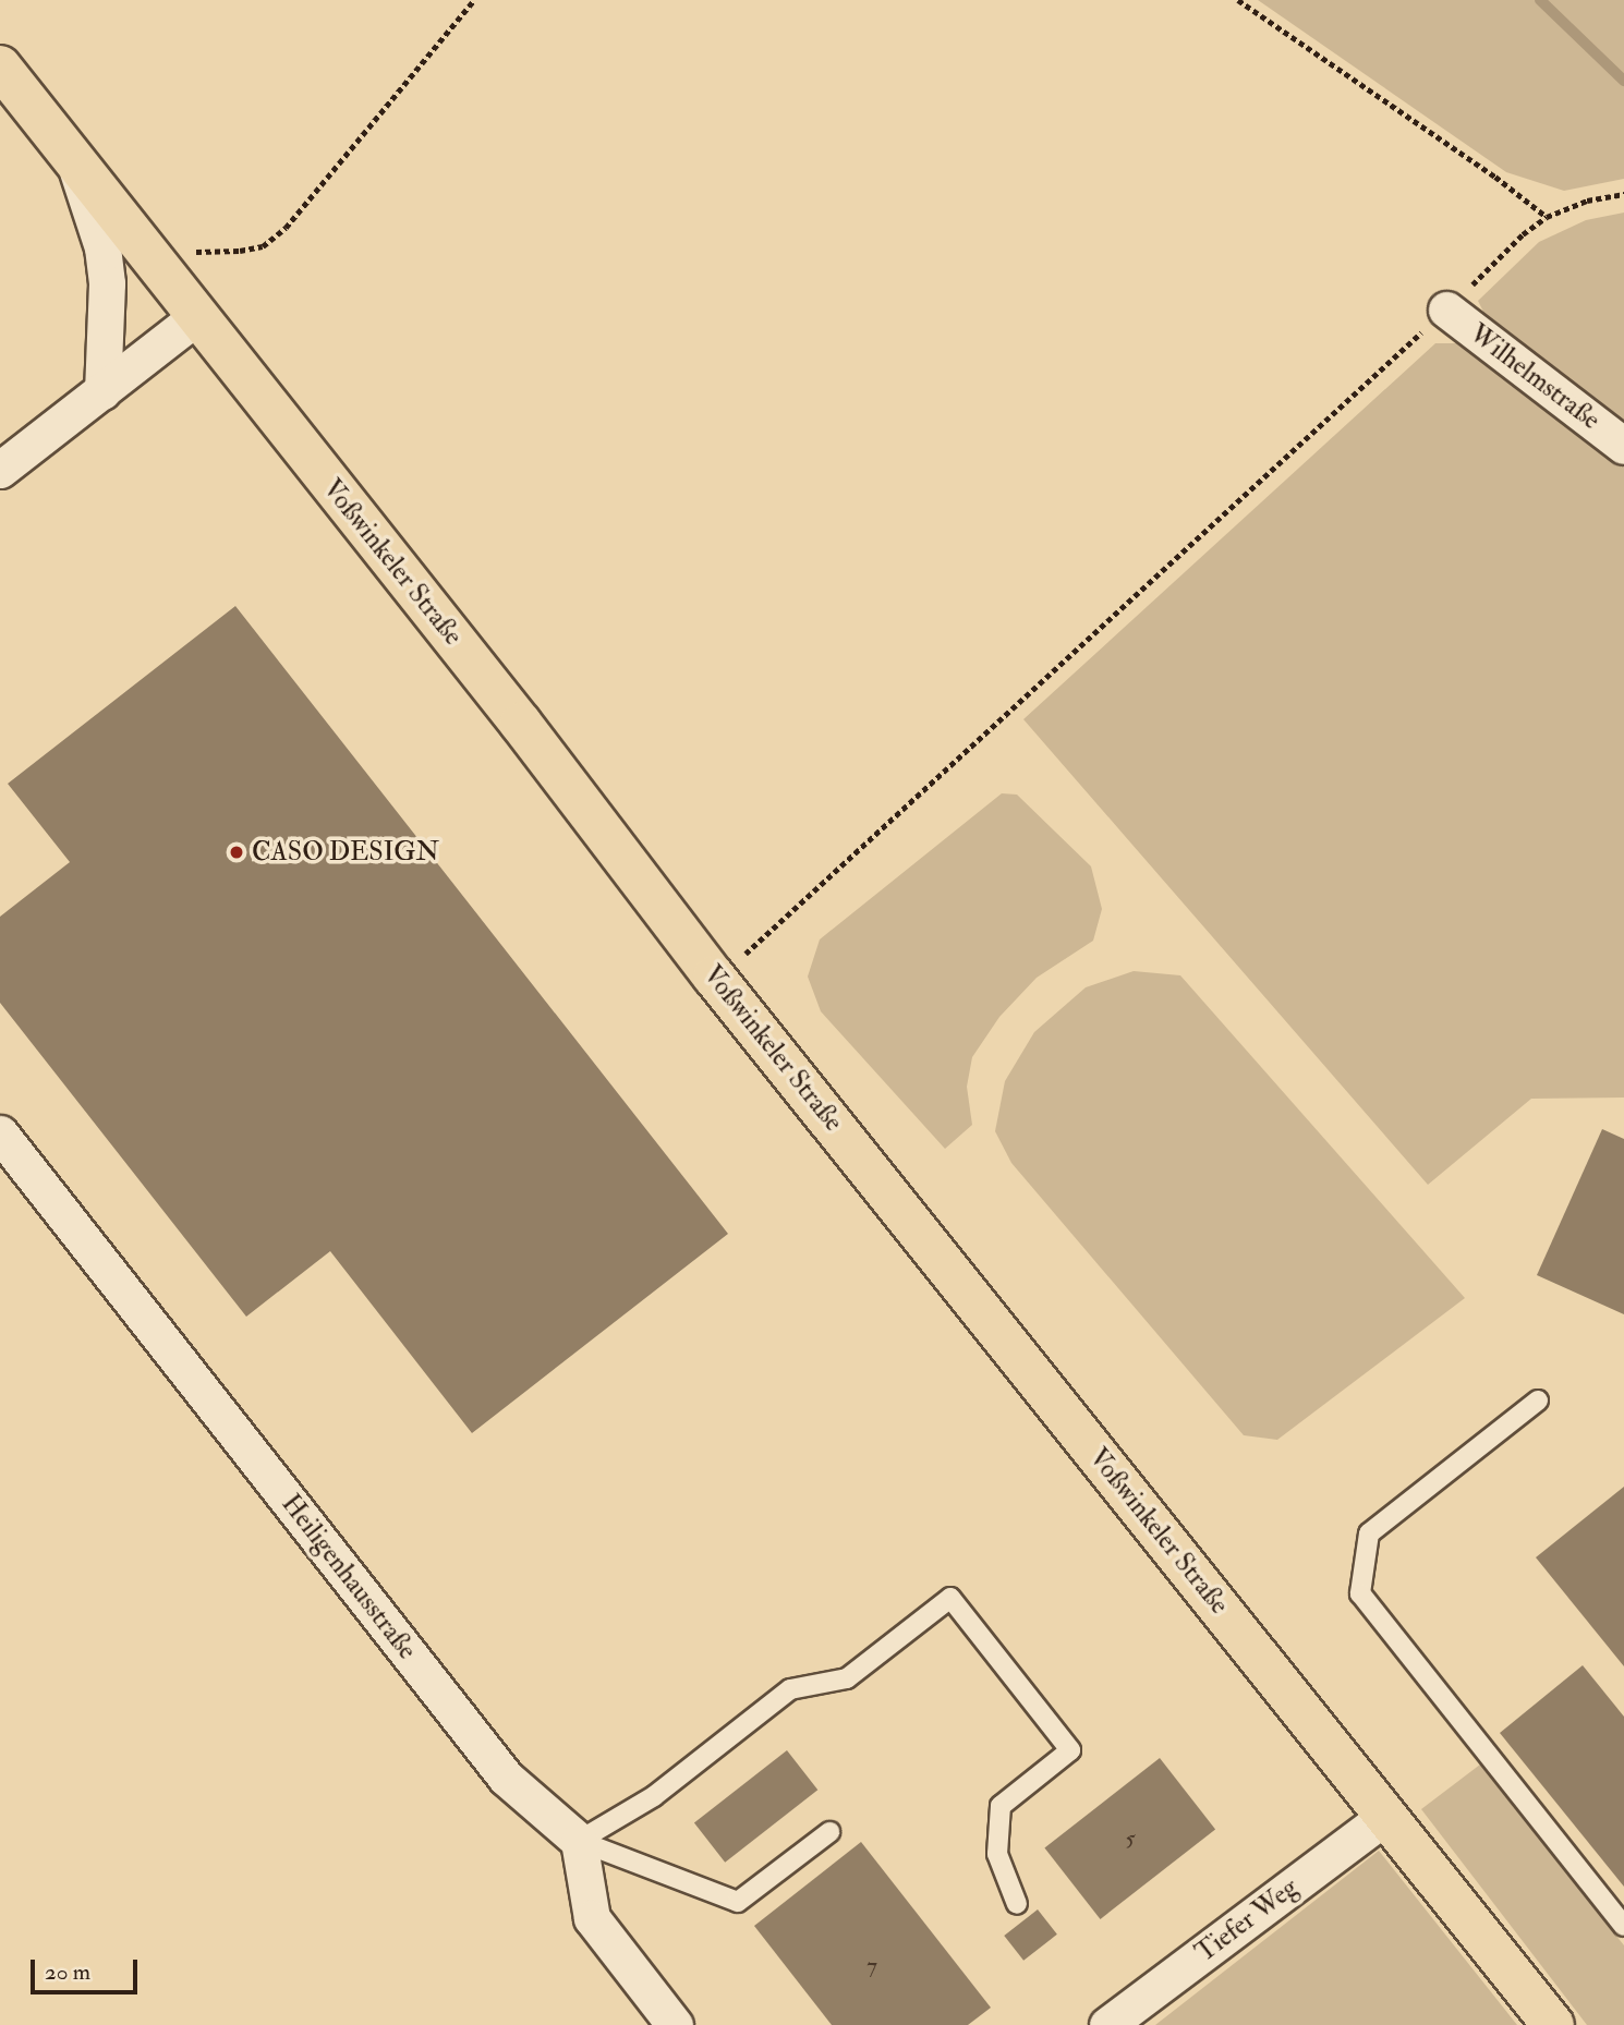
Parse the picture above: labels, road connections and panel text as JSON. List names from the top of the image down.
{
  "streets": {
    "main road": ["Voßwinkeler Straße"],
    "street": ["Wilhelmstraße", "Heiligenhausstraße", "Tiefer Weg"]
  },
  "crossings": [
    ["Voßwinkeler Straße", "Tiefer Weg"]
  ],
  "places": ["CASO DESIGN"],
  "house_numbers": ["5", "7"],
  "scale_bar": "20 m"
}
